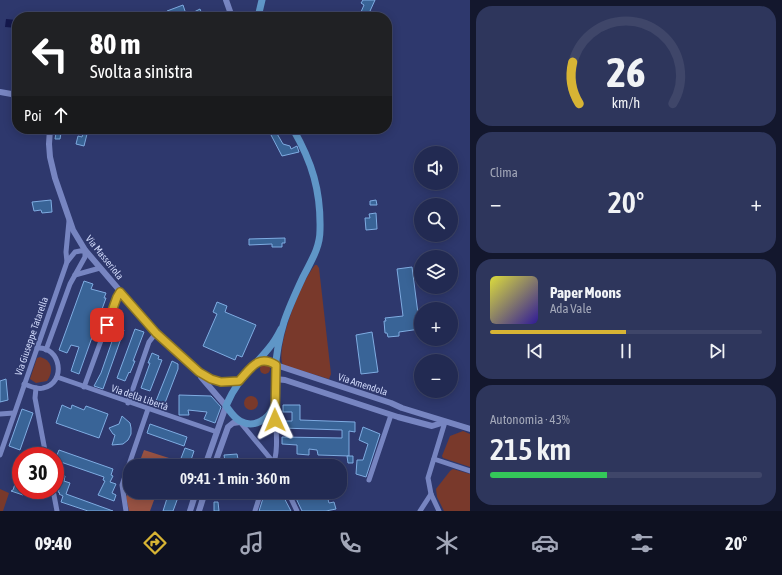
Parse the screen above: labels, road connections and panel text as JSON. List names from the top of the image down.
{
  "streets": {
    "main road": ["Via Masseriola"],
    "street": ["Via Giuseppe Tatarella", "Via Amendola", "Via della Libertà"]
  },
  "crossings": [
    ["Via Masseriola", "Via Giuseppe Tatarella"],
    ["Via Masseriola", "Via Amendola"]
  ],
  "page": {
    "turn": ["80 m", "Svolta a sinistra"],
    "then": "Poi",
    "tile": [
      "Clima",
      ["Autonomia · 43%", "215 km"]
    ],
    "map_buttons": ["+", "−"],
    "heat": ["−", "20°", "+"],
    "song": ["Paper Moons", "Ada Vale"],
    "limit": "30",
    "trip": "09:41 · 1 min · 360 m",
    "tabs": ["09:40", "20°"],
    "gauge": ["26", "km/h"]
  }
}
